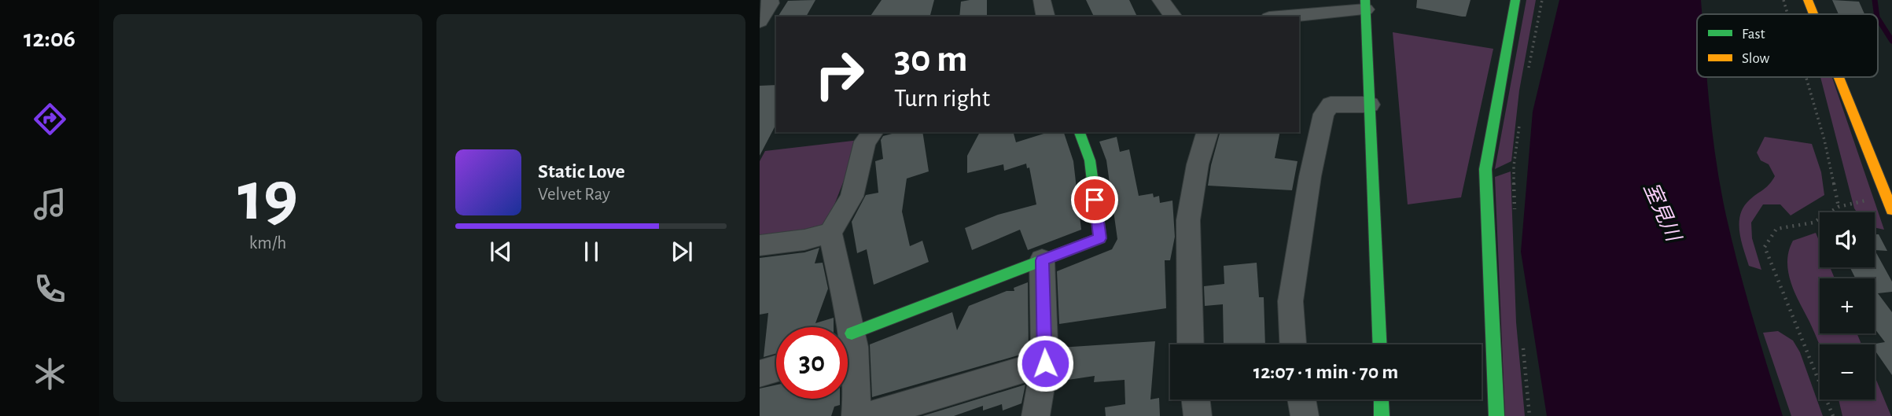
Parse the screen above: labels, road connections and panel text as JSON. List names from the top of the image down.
{
  "water": ["室見川"],
  "legend": ["Fast", "Slow"],
  "page": {
    "tabs": "12:06",
    "tile": ["19", "km/h"],
    "turn": ["30 m", "Turn right"],
    "song": ["Static Love", "Velvet Ray"],
    "map_buttons": ["+", "−"],
    "limit": "30",
    "trip": "12:07 · 1 min · 70 m"
  }
}
